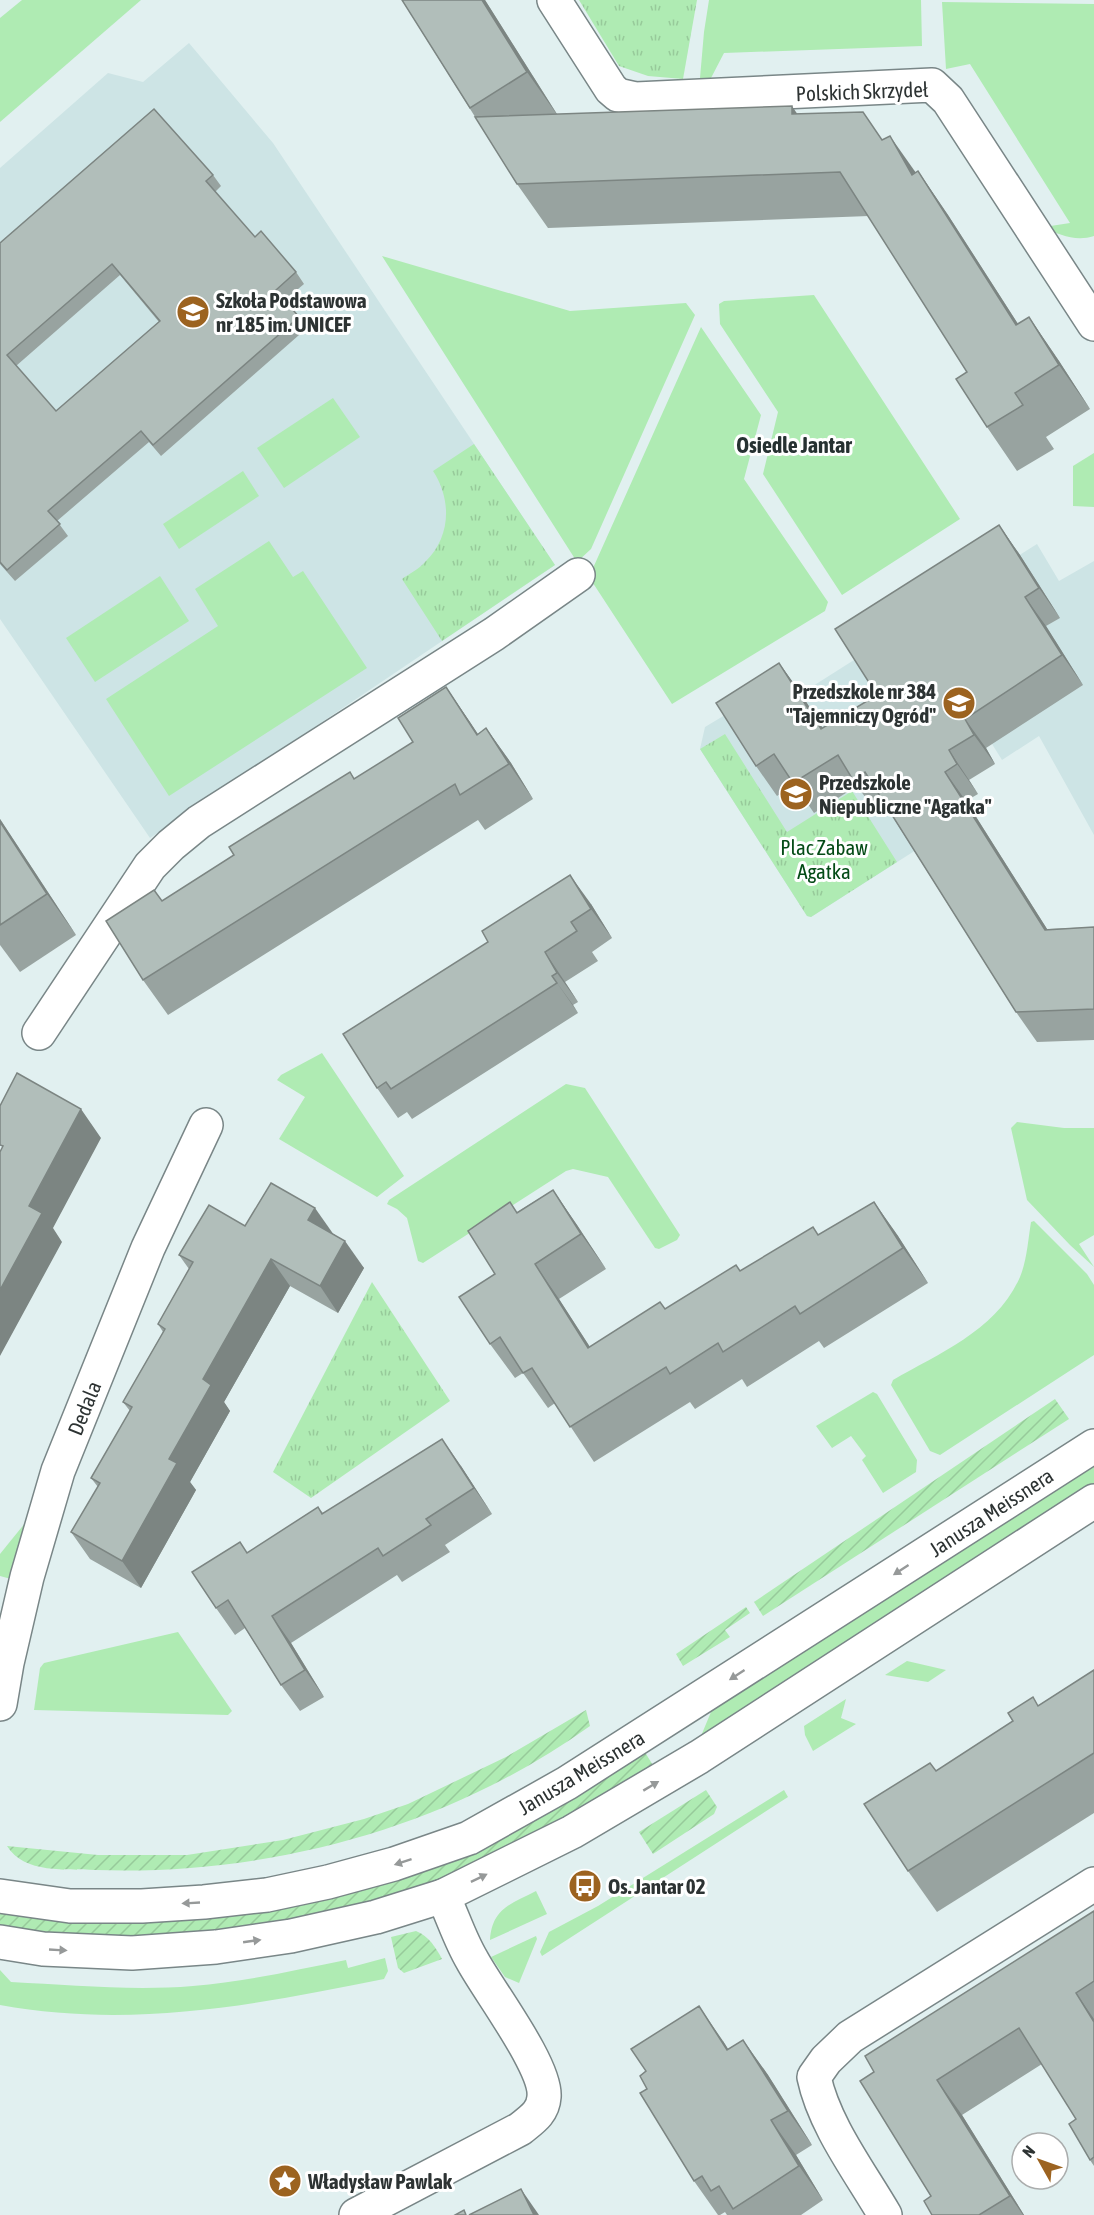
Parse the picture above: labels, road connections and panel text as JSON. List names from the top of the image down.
{
  "streets": {
    "street": ["Polskich Skrzydeł", "Dedala", "Janusza Meissnera"]
  },
  "districts": ["Osiedle Jantar"],
  "parks": ["Plac Zabaw Agatka"],
  "places": {
    "school or university": ["Szkoła Podstawowa nr 185 im. UNICEF", "Przedszkole nr 384 \"Tajemniczy Ogród\"", "Przedszkole Niepubliczne \"Agatka\""],
    "bus stop": ["Os. Jantar 02"],
    "place": ["Władysław Pawlak"]
  },
  "north": "top left"
}
